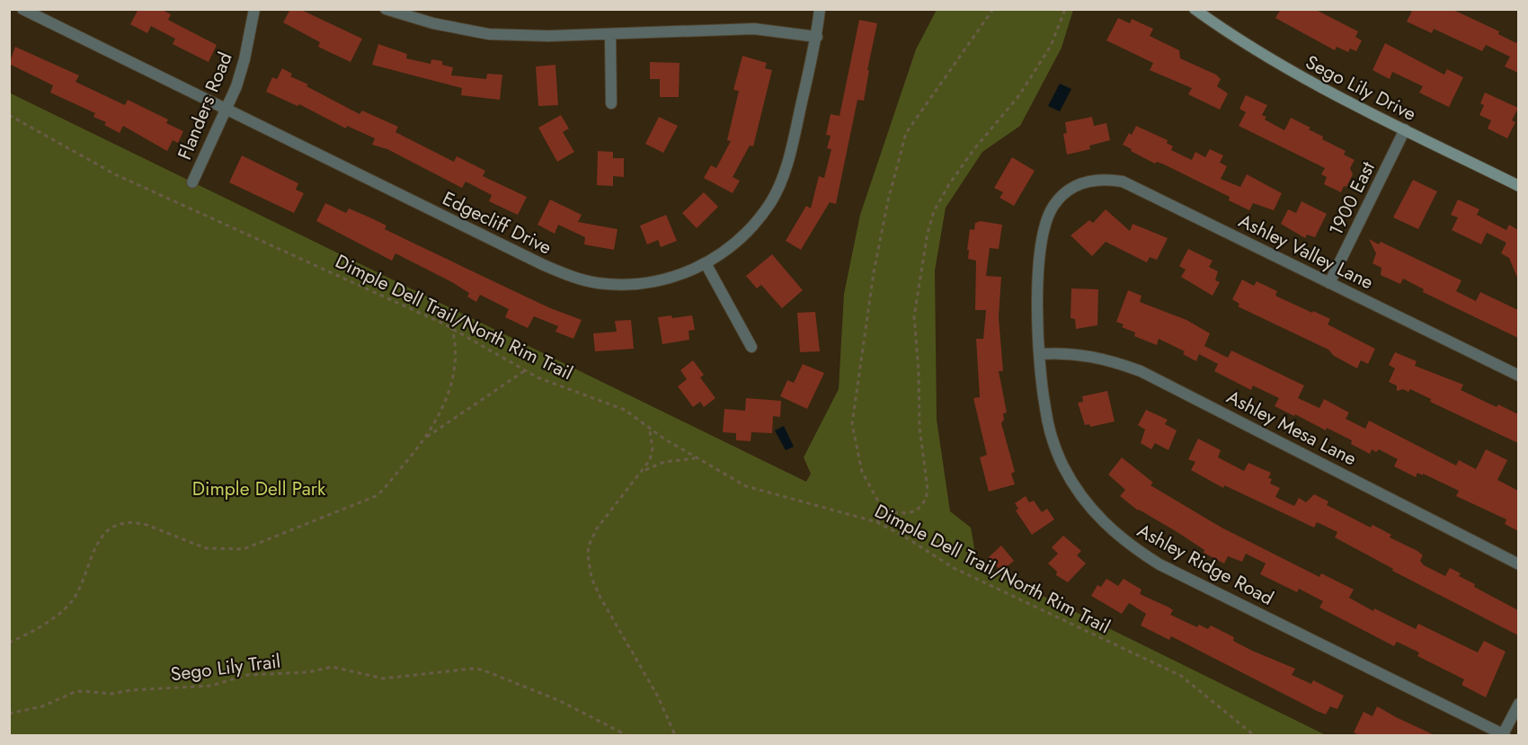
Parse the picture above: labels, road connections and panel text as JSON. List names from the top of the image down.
{
  "streets": {
    "street": [
      "Sego Lily Drive",
      "Flanders Road",
      "1900 East",
      "Edgecliff Drive",
      "Ashley Valley Lane",
      "Ashley Mesa Lane",
      "Ashley Ridge Road"
    ],
    "path": ["Dimple Dell Trail/North Rim Trail", "Sego Lily Trail"]
  },
  "crossings": [
    ["Sego Lily Drive", "1900 East"],
    ["Flanders Road", "Edgecliff Drive"],
    ["1900 East", "Ashley Valley Lane"],
    ["Ashley Valley Lane", "Ashley Ridge Road"],
    ["Ashley Mesa Lane", "Ashley Ridge Road"]
  ],
  "parks": ["Dimple Dell Park"]
}
